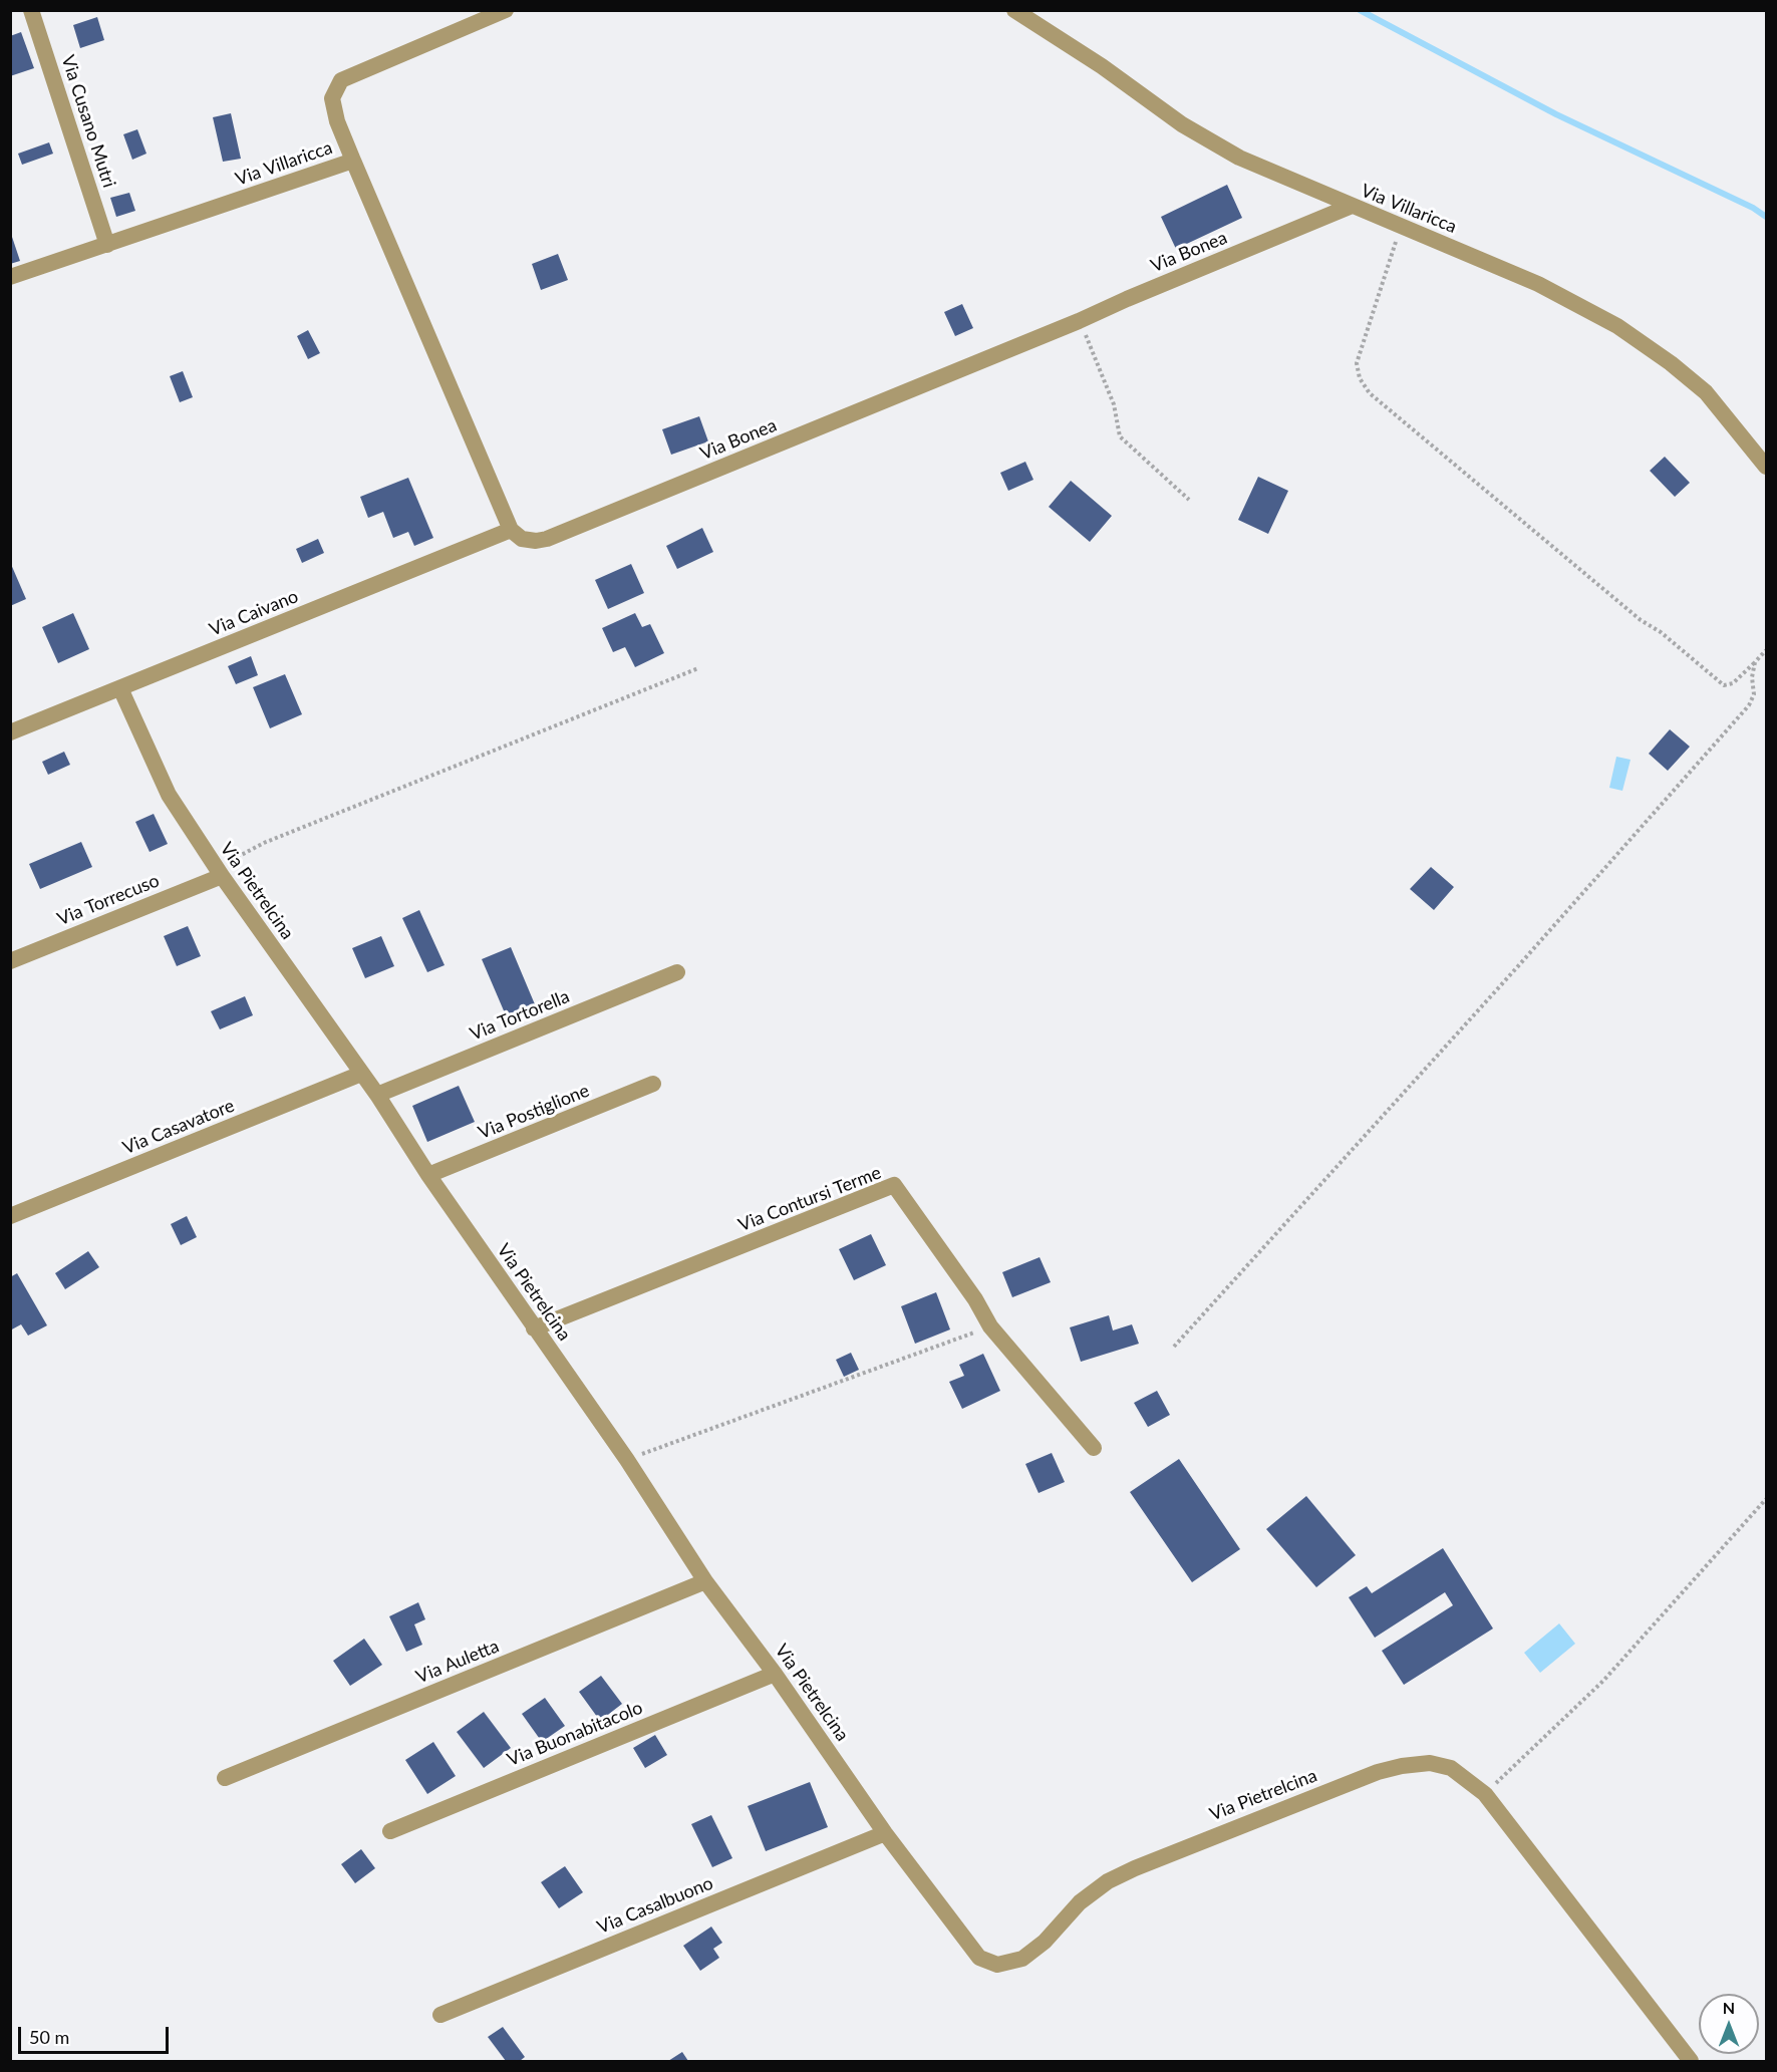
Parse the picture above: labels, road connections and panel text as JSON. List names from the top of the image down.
{
  "streets": {
    "street": [
      "Via Cusano Mutri",
      "Via Villaricca",
      "Via Bonea",
      "Via Caivano",
      "Via Pietrelcina",
      "Via Torrecuso",
      "Via Tortorella",
      "Via Postiglione",
      "Via Casavatore",
      "Via Contursi Terme",
      "Via Auletta",
      "Via Buonabitacolo",
      "Via Casalbuono"
    ]
  },
  "crossings": [
    ["Via Cusano Mutri", "Via Villaricca"],
    ["Via Villaricca", "Via Bonea"],
    ["Via Bonea", "Via Caivano"],
    ["Via Caivano", "Via Pietrelcina"],
    ["Via Pietrelcina", "Via Torrecuso"],
    ["Via Pietrelcina", "Via Tortorella"],
    ["Via Pietrelcina", "Via Postiglione"],
    ["Via Pietrelcina", "Via Casavatore"],
    ["Via Pietrelcina", "Via Contursi Terme"],
    ["Via Pietrelcina", "Via Auletta"],
    ["Via Pietrelcina", "Via Buonabitacolo"],
    ["Via Pietrelcina", "Via Casalbuono"]
  ],
  "scale_bar": "50 m",
  "north": "top"
}
